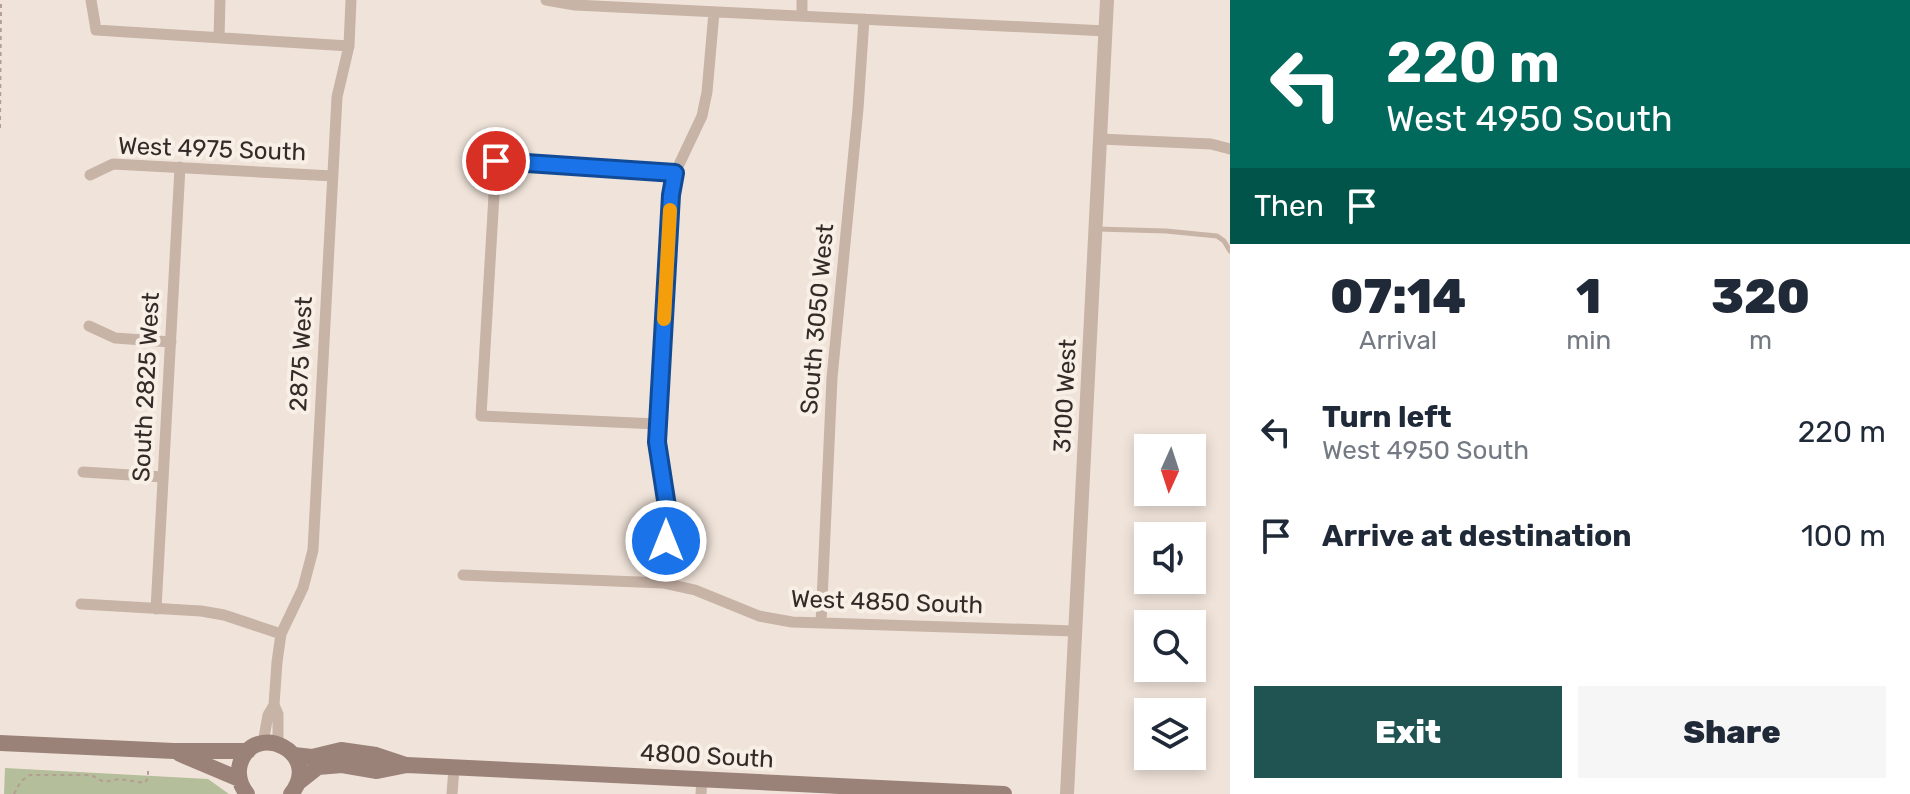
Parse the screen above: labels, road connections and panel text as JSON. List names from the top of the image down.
{
  "streets": {
    "main road": ["4800 South"],
    "street": [
      "West 4975 South",
      "South 3050 West",
      "2875 West",
      "South 2825 West",
      "3100 West",
      "West 4850 South"
    ]
  },
  "crossings": [
    ["West 4975 South", "2875 West"],
    ["West 4975 South", "South 2825 West"],
    ["South 3050 West", "West 4850 South"],
    ["3100 West", "West 4850 South"]
  ],
  "north": "bottom",
  "page": {
    "turn": ["220 m", "West 4950 South"],
    "then": "Then",
    "eta": [
      "07:14",
      "Arrival",
      "1",
      "min",
      "320",
      "m"
    ],
    "list": [
      {
        "name": "Turn left",
        "note": "West 4950 South",
        "value": "220 m"
      },
      {
        "name": "Arrive at destination",
        "value": "100 m"
      }
    ],
    "buttons": ["Exit", "Share"]
  }
}
